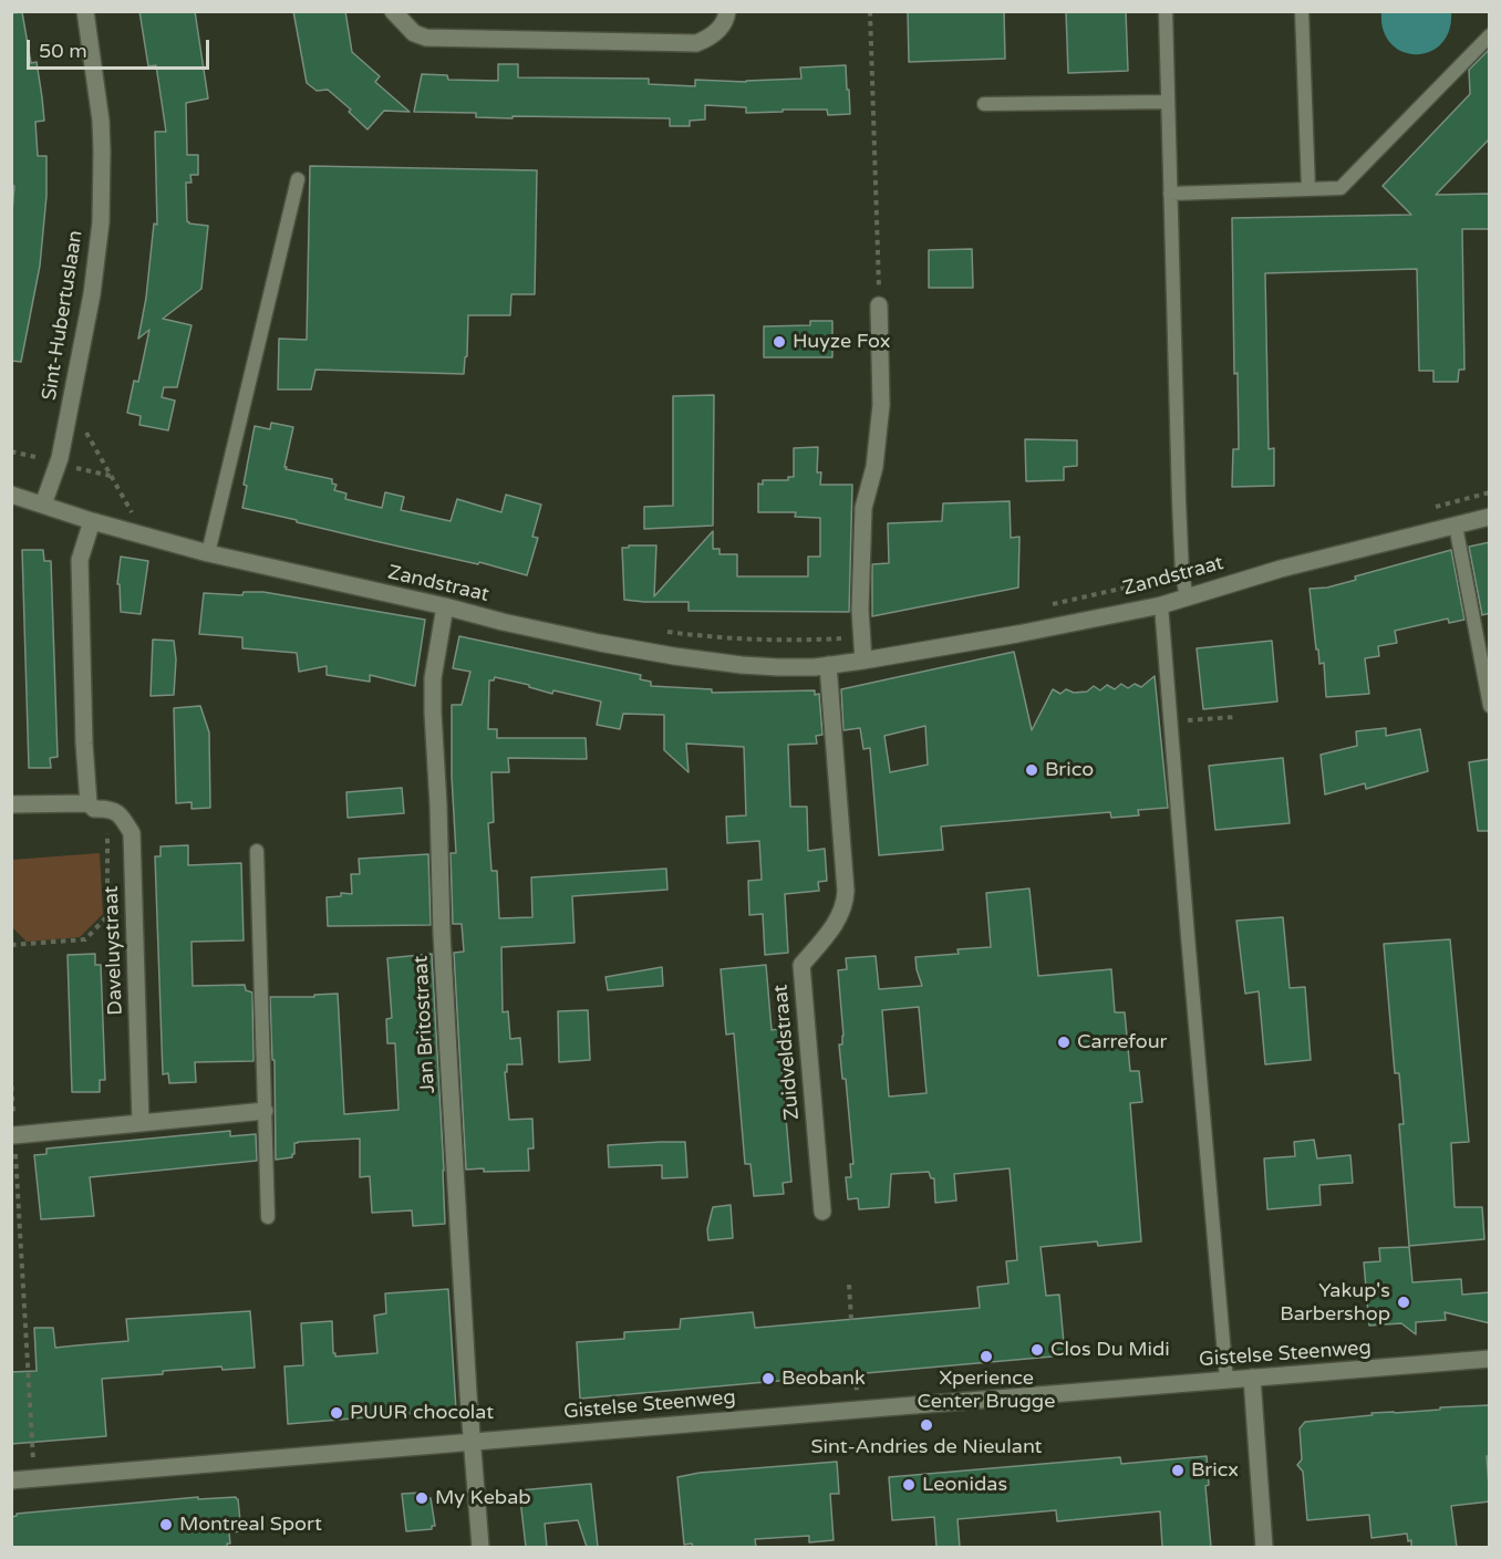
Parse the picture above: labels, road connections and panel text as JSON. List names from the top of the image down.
{
  "streets": {
    "street": [
      "Sint-Hubertuslaan",
      "Zandstraat",
      "Daveluystraat",
      "Jan Britostraat",
      "Zuidveldstraat",
      "Gistelse Steenweg"
    ]
  },
  "crossings": [
    ["Sint-Hubertuslaan", "Zandstraat"],
    ["Zandstraat", "Jan Britostraat"],
    ["Zandstraat", "Zuidveldstraat"],
    ["Jan Britostraat", "Gistelse Steenweg"]
  ],
  "places": [
    "Huyze Fox",
    "Brico",
    "Carrefour",
    "Yakup's Barbershop",
    "Clos Du Midi",
    "Xperience Center Brugge",
    "Beobank",
    "PUUR chocolat",
    "Sint-Andries de Nieulant",
    "Bricx",
    "Leonidas",
    "My Kebab",
    "Montreal Sport"
  ],
  "scale_bar": "50 m"
}
